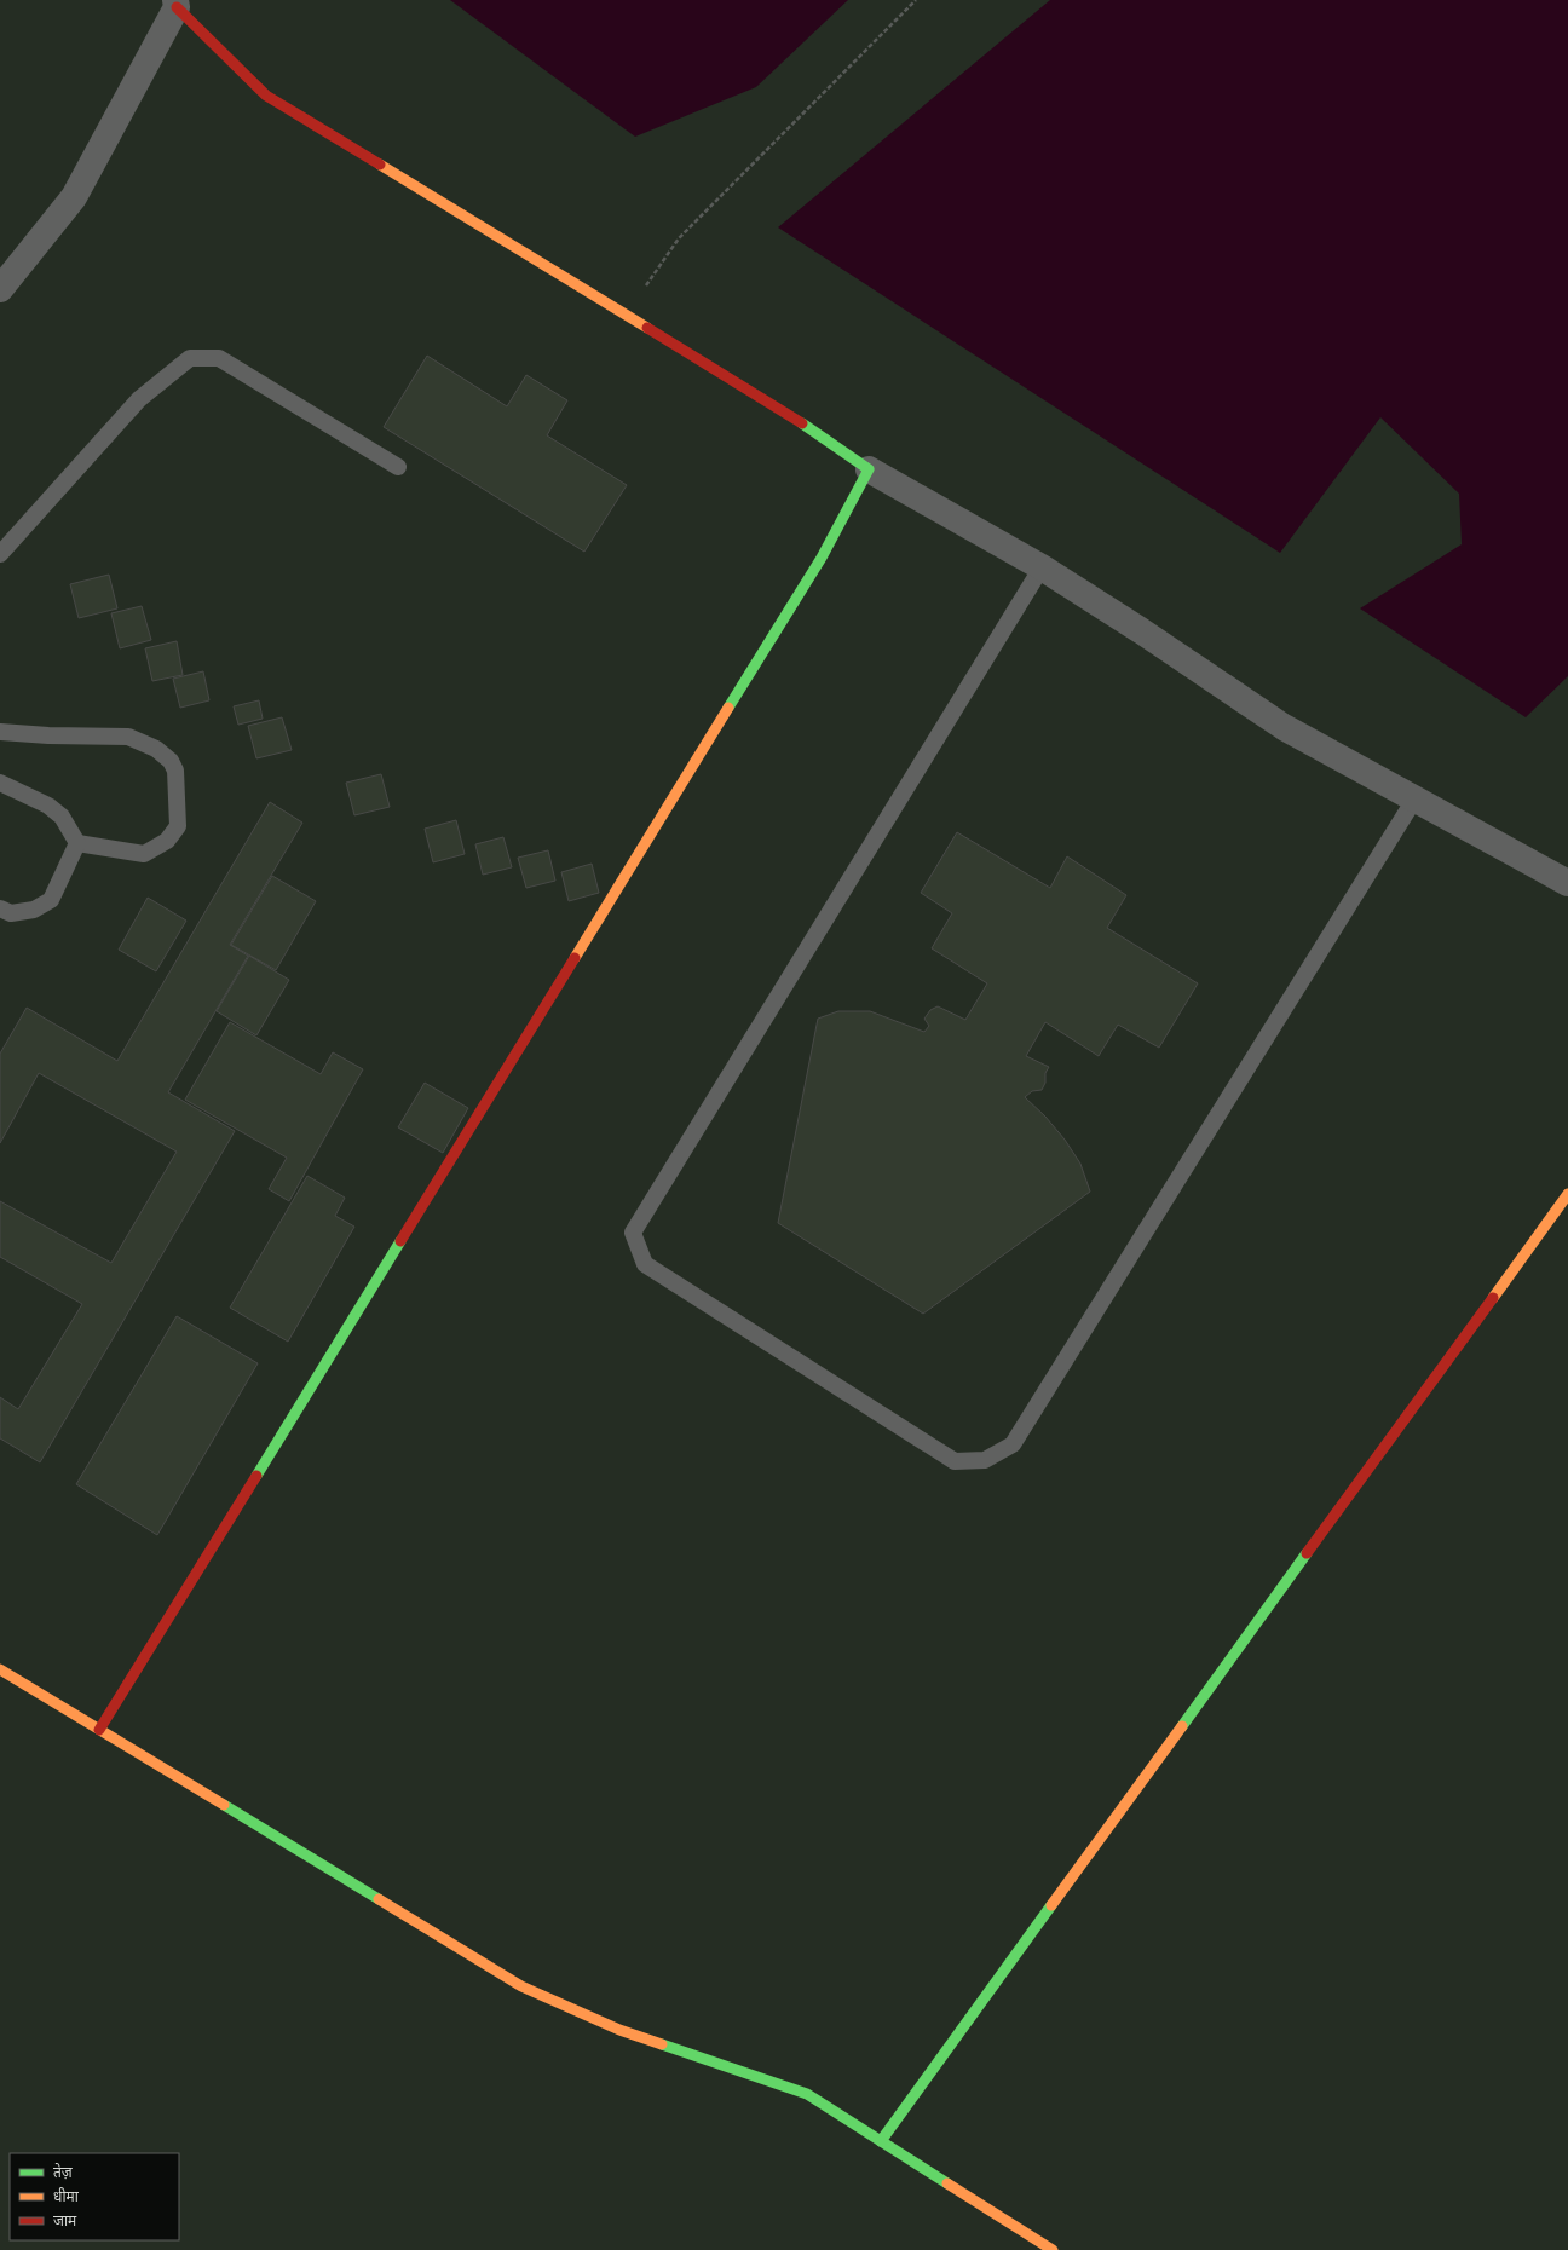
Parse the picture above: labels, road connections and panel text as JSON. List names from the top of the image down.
{
  "legend": ["तेज़", "धीमा", "जाम"]
}
